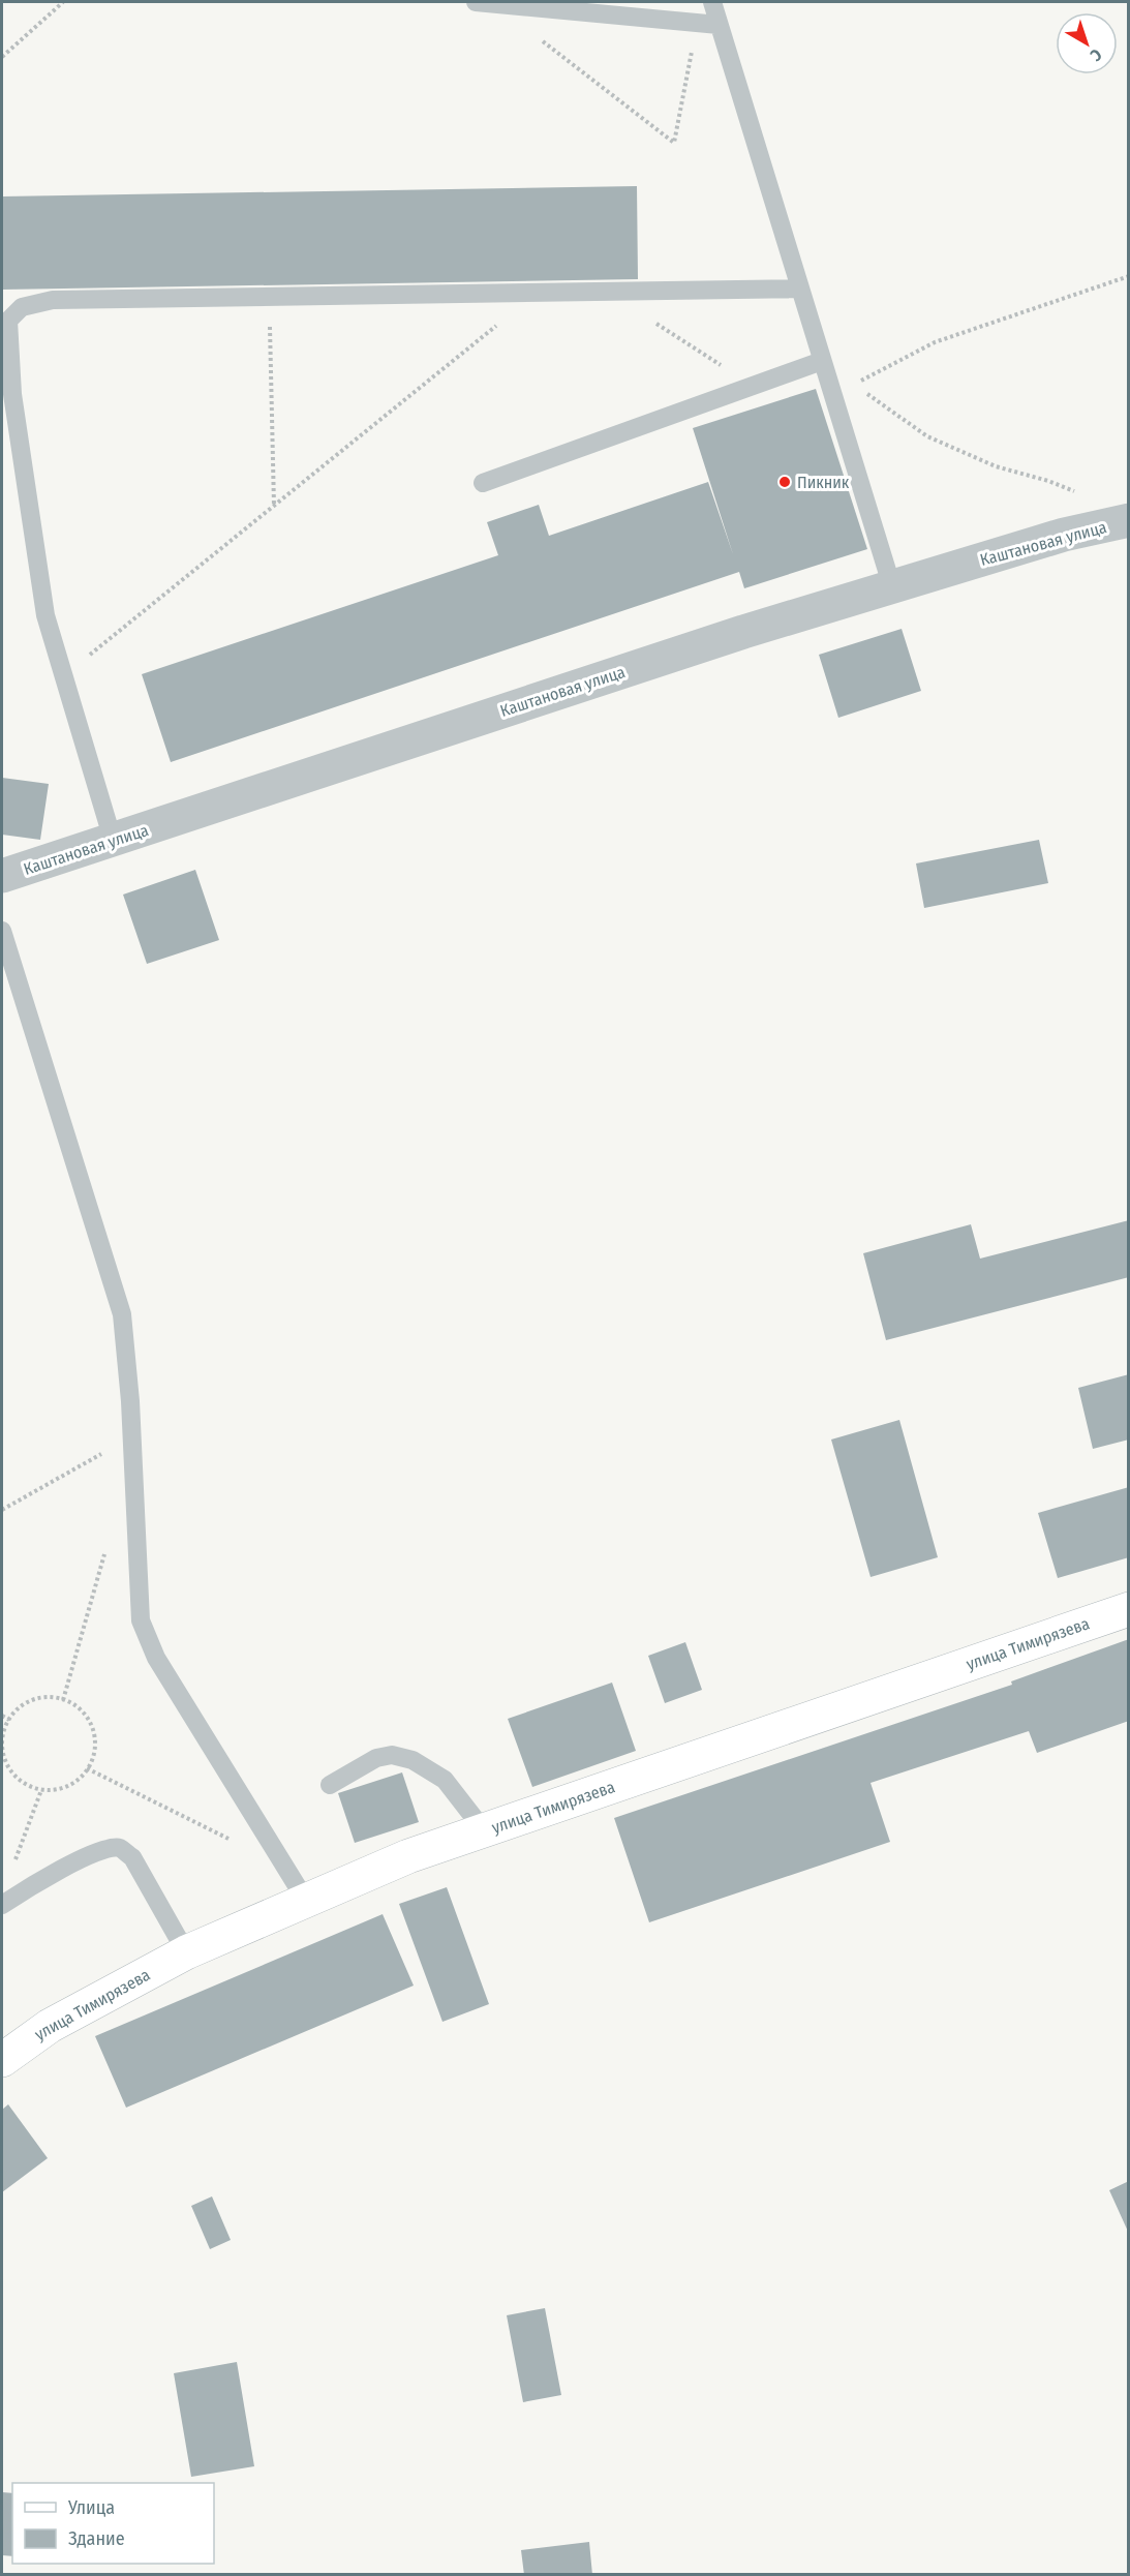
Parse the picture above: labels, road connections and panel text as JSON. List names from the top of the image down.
{
  "streets": {
    "main road": ["улица Тимирязева"],
    "street": ["Каштановая улица"]
  },
  "places": ["Пикник"],
  "legend": ["Улица", "Здание"],
  "north": "bottom right"
}
